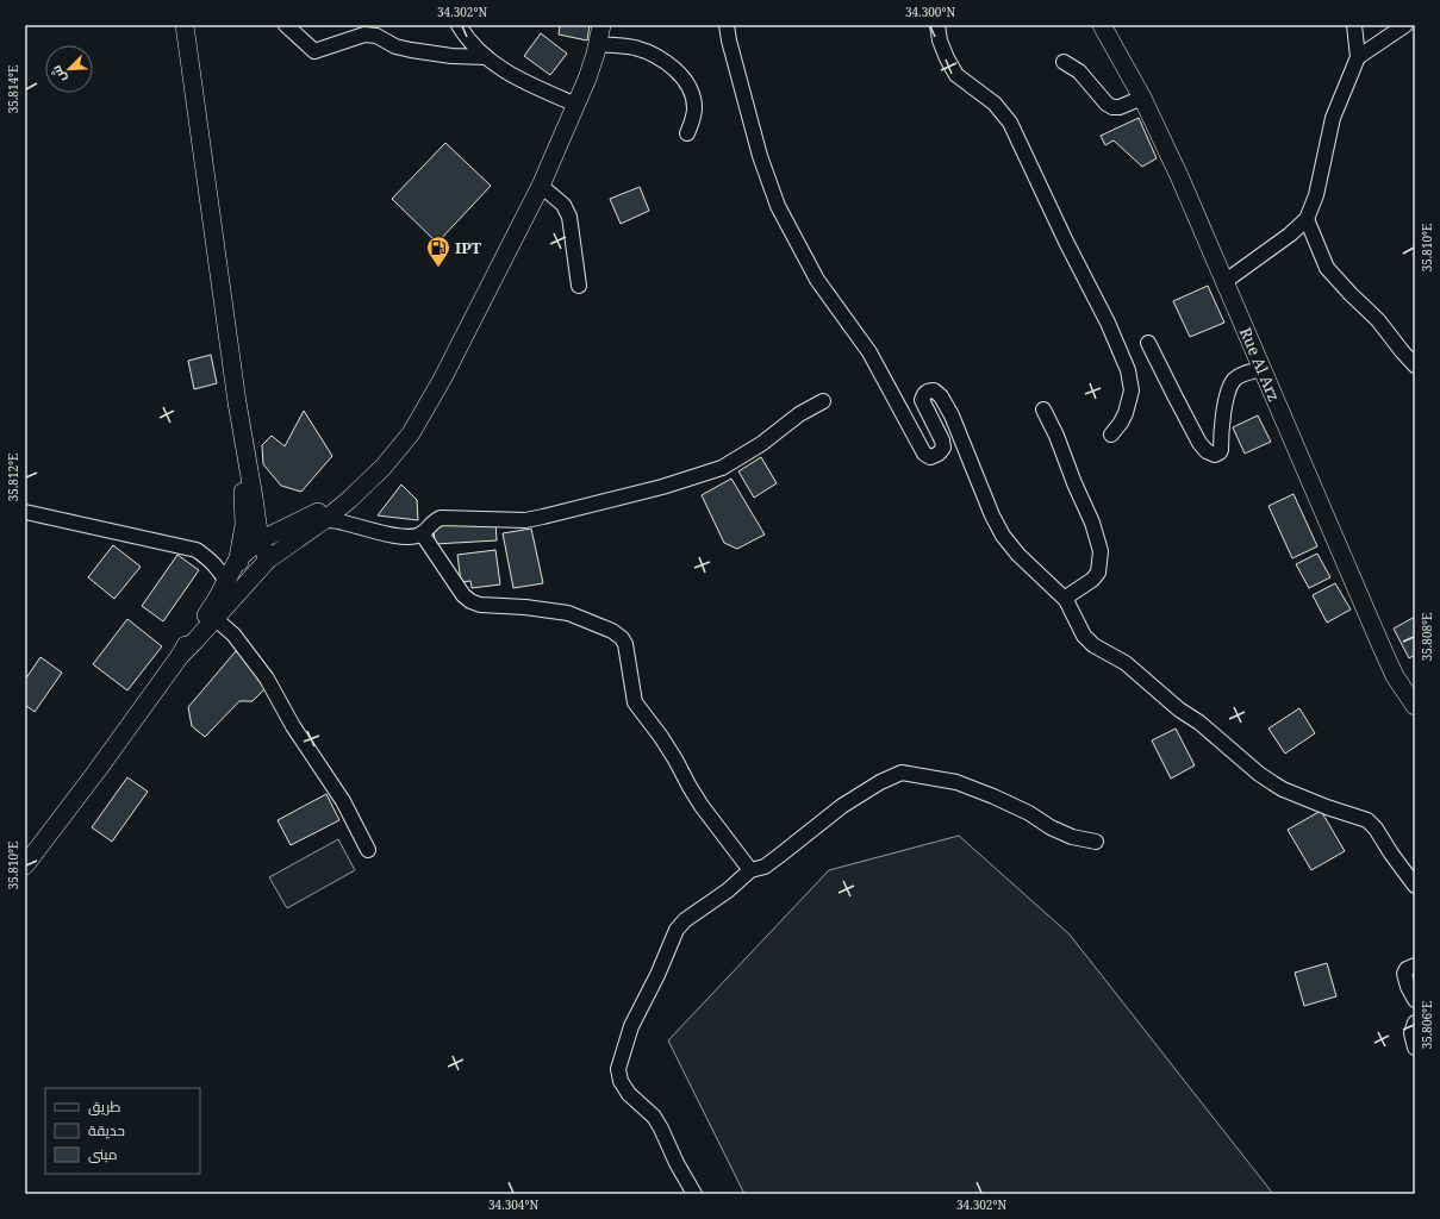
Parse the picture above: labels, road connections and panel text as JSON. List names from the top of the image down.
{
  "streets": {
    "main road": ["Rue Al Arz"]
  },
  "places": {
    "fuel station": ["IPT"]
  },
  "legend": ["طريق", "حديقة", "مبنى"],
  "north": "bottom left",
  "coordinates": [
    "34.302°N",
    "34.300°N",
    "35.814°E",
    "35.810°E",
    "35.812°E",
    "35.808°E",
    "35.806°E",
    "34.304°N"
  ]
}
